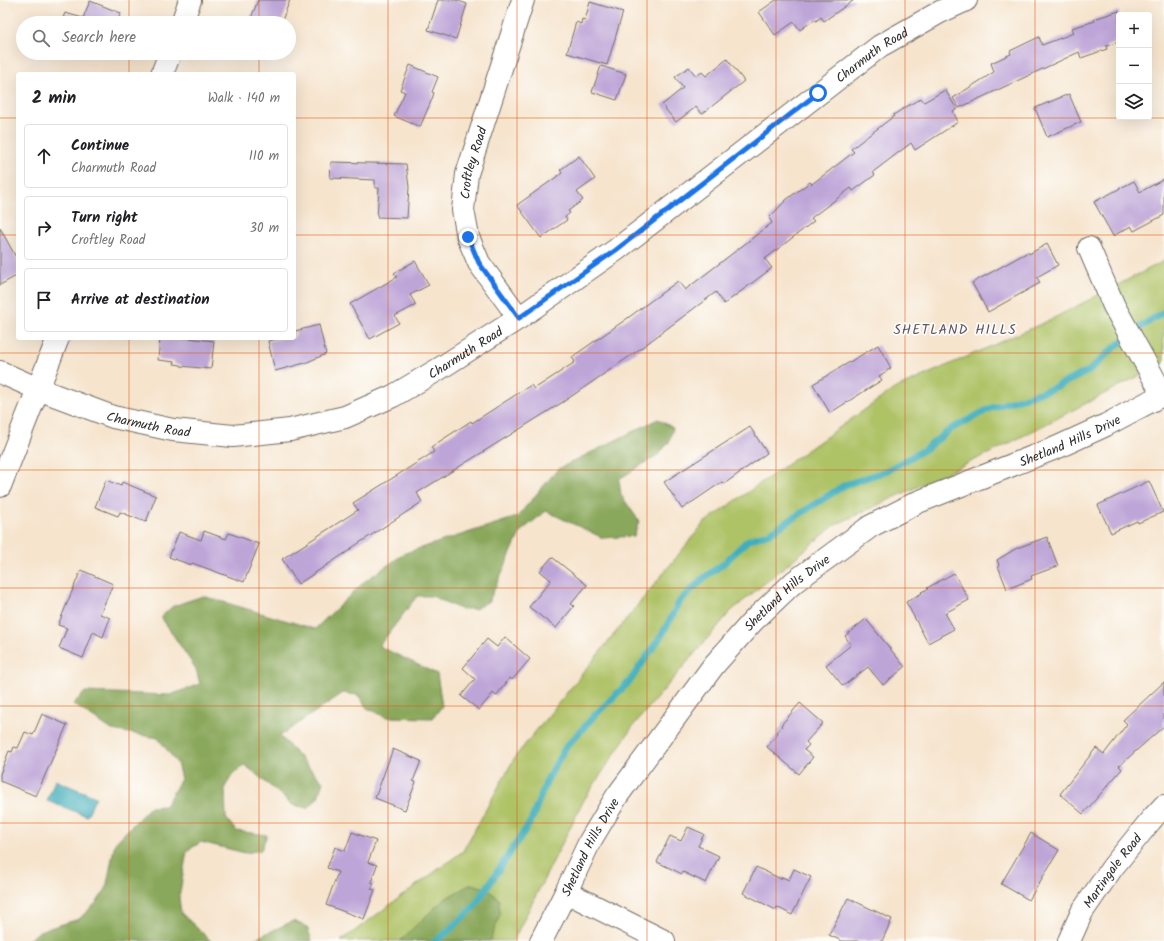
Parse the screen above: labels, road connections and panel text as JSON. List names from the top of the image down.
{
  "streets": {
    "street": [
      "Charmuth Road",
      "Croftley Road",
      "Shetland Hills Drive",
      "Martingale Road"
    ]
  },
  "crossings": [
    ["Charmuth Road", "Croftley Road"]
  ],
  "districts": ["SHETLAND HILLS"],
  "page": {
    "map_buttons": ["+", "−"],
    "search": "Search here",
    "heading": ["2 min", "Walk · 140 m"],
    "list": [
      ["Continue", "Charmuth Road", "110 m"],
      ["Turn right", "Croftley Road", "30 m"],
      "Arrive at destination"
    ]
  }
}
